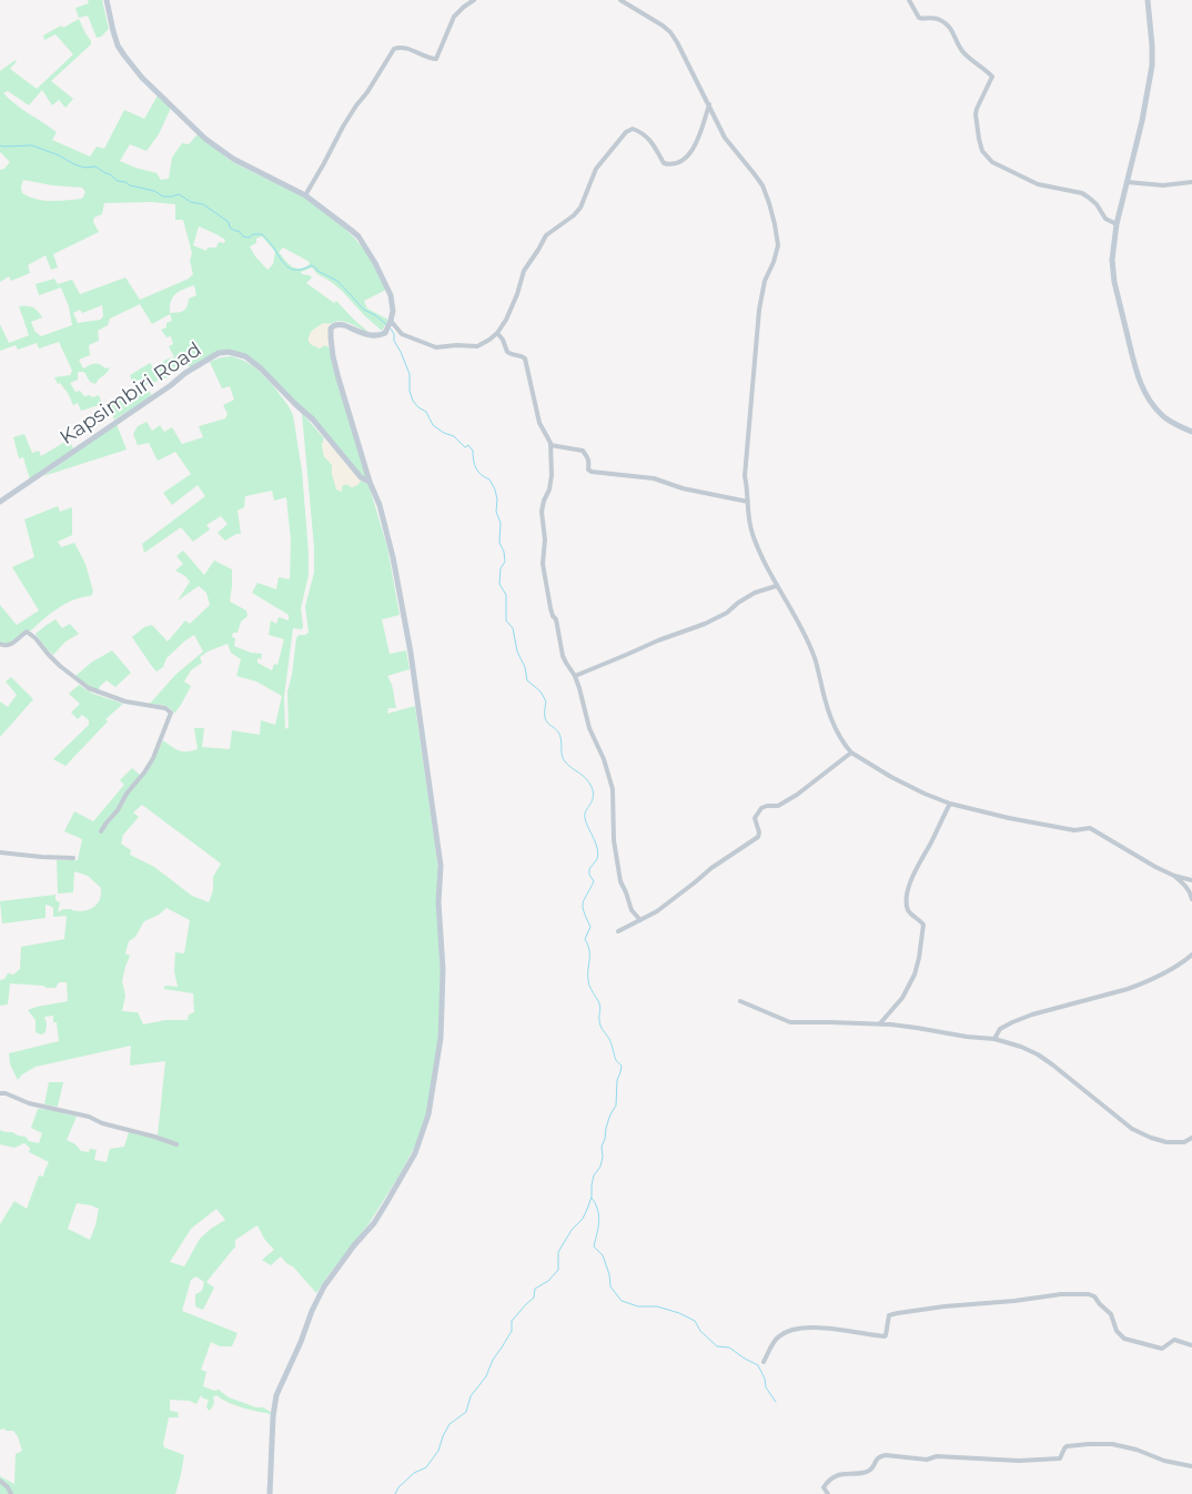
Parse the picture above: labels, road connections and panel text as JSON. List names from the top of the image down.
{
  "streets": {
    "street": ["Kapsimbiri Road"]
  }
}
